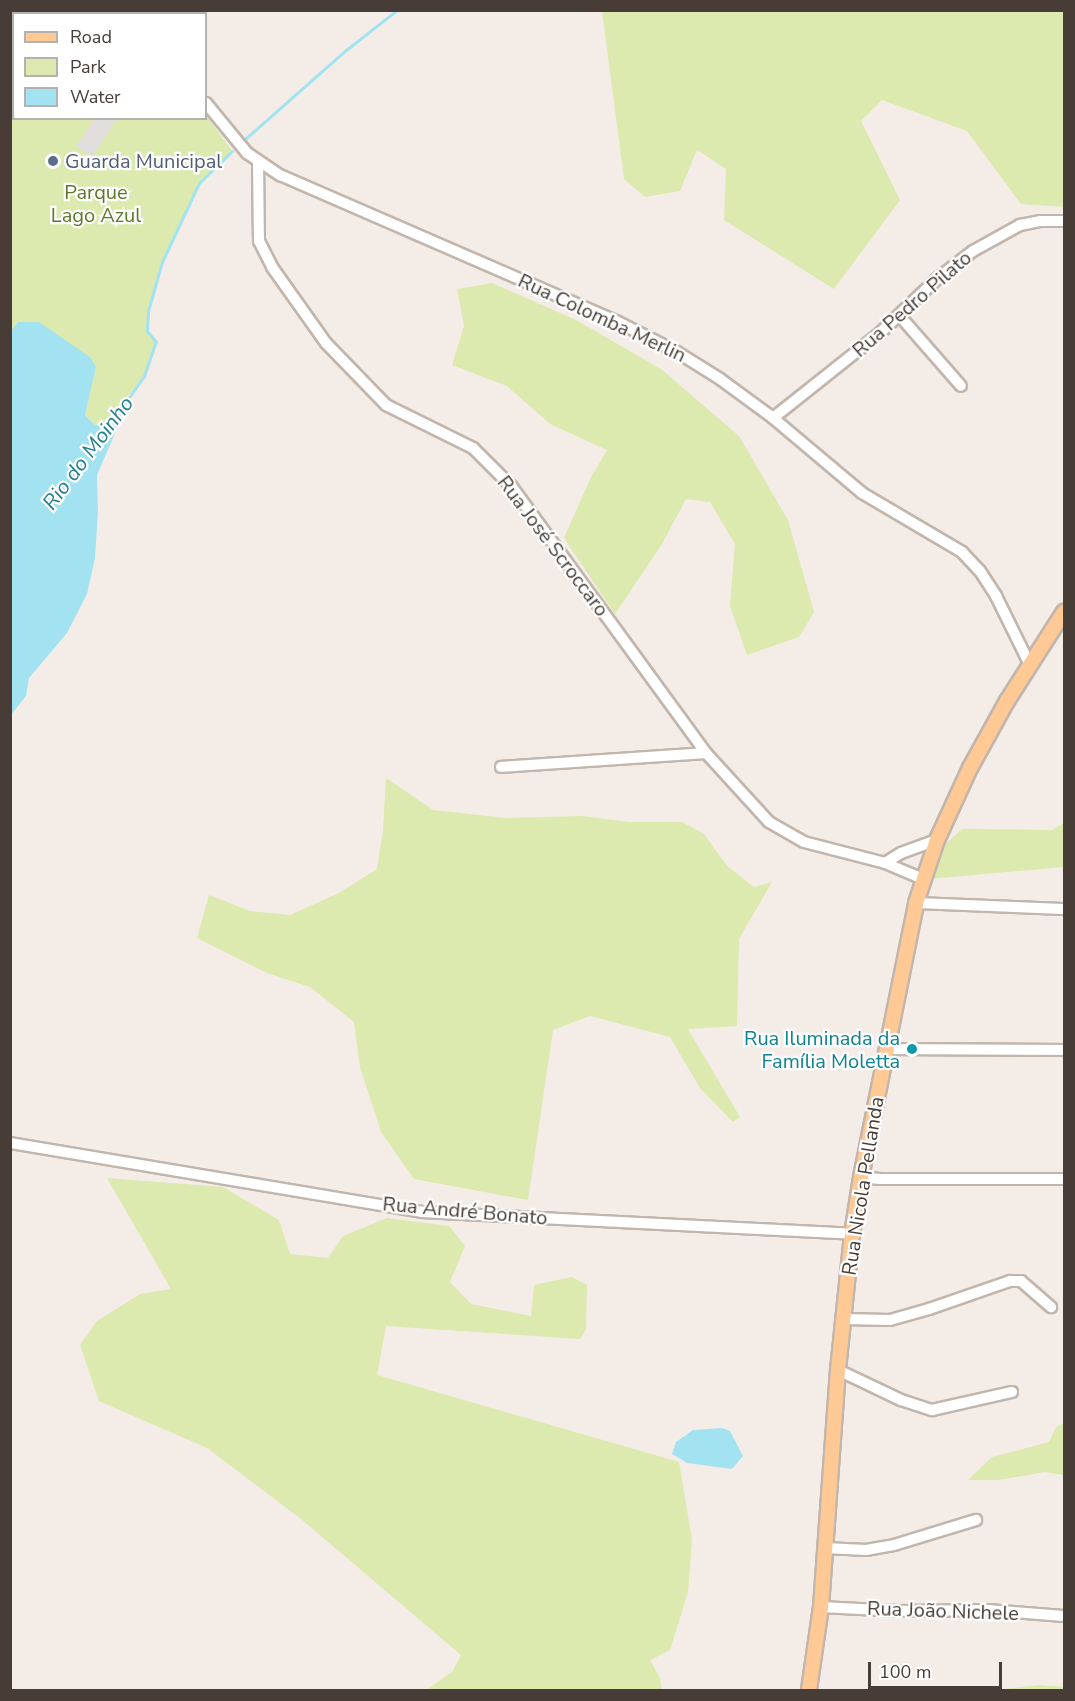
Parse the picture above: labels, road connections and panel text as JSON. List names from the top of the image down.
{
  "streets": {
    "main road": ["Rua Nicola Pellanda"],
    "street": [
      "Rua Pedro Pilato",
      "Rua Colomba Merlin",
      "Rua José Scroccaro",
      "Rua André Bonato",
      "Rua João Nichele"
    ]
  },
  "crossings": [
    ["Rua Pedro Pilato", "Rua Colomba Merlin"],
    ["Rua Colomba Merlin", "Rua José Scroccaro"],
    ["Rua Colomba Merlin", "Rua Nicola Pellanda"],
    ["Rua José Scroccaro", "Rua Nicola Pellanda"],
    ["Rua Nicola Pellanda", "Rua André Bonato"],
    ["Rua Nicola Pellanda", "Rua João Nichele"]
  ],
  "water": ["Rio do Moinho"],
  "parks": ["Parque Lago Azul"],
  "places": ["Guarda Municipal", "Rua Iluminada da Família Moletta"],
  "legend": ["Road", "Park", "Water"],
  "scale_bar": "100 m"
}
